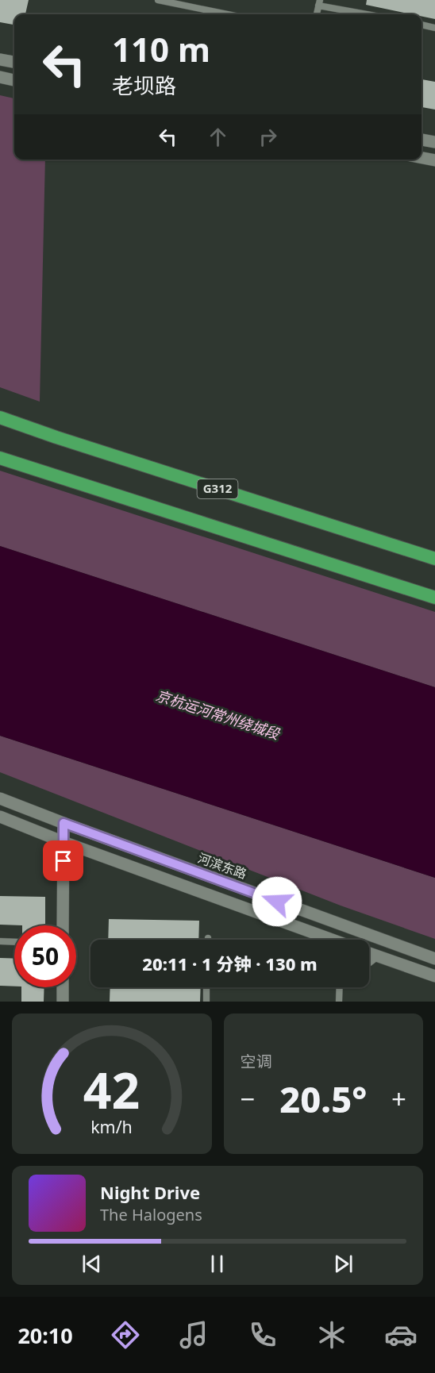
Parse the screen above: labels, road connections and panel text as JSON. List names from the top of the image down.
{
  "streets": {
    "highway": ["G312"],
    "main road": ["河滨东路"]
  },
  "water": ["京杭运河常州绕城段"],
  "page": {
    "turn": ["110 m", "老坝路"],
    "limit": "50",
    "trip": "20:11 · 1 分钟 · 130 m",
    "tile": "空调",
    "heat": ["−", "20.5°", "+"],
    "song": ["Night Drive", "The Halogens"],
    "tabs": "20:10",
    "gauge": ["42", "km/h"]
  }
}
